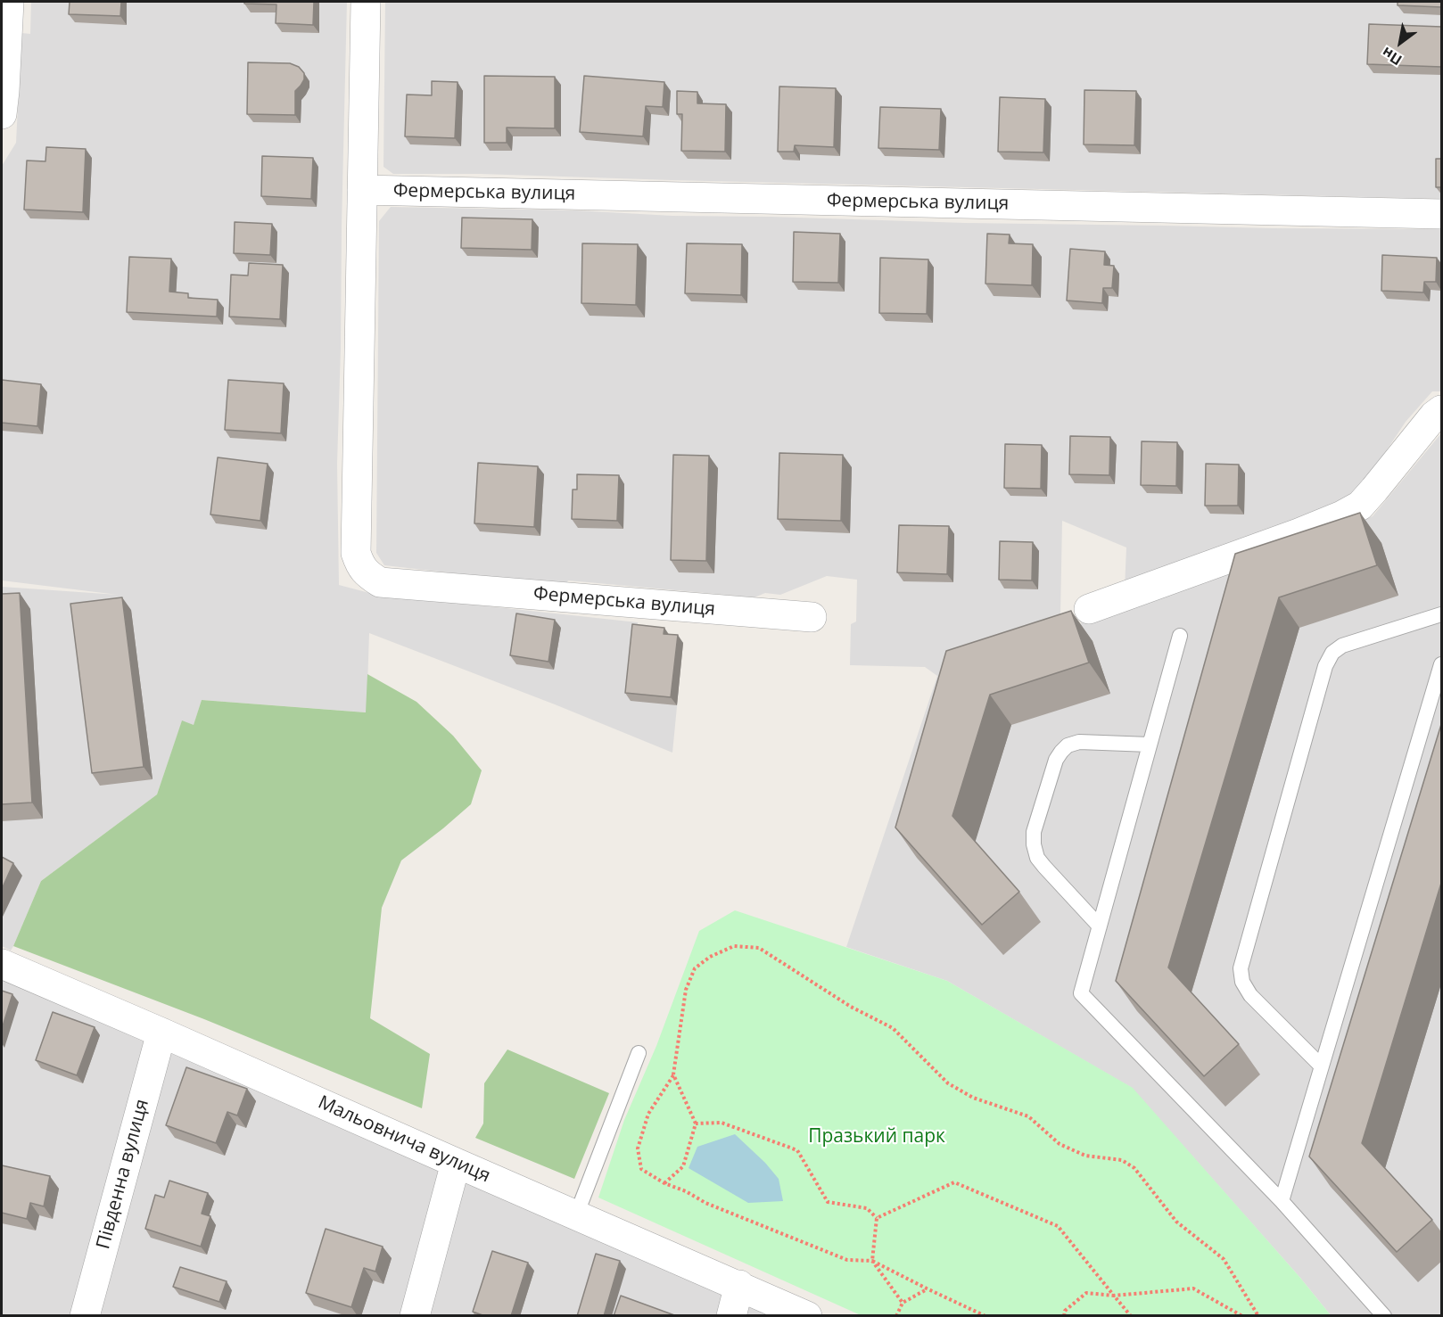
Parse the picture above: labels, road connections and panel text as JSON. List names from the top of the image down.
{
  "streets": {
    "street": ["Фермерська вулиця", "Мальовнича вулиця", "Південна вулиця"]
  },
  "crossings": [
    ["Мальовнича вулиця", "Південна вулиця"]
  ],
  "parks": ["Празький парк"],
  "north": "bottom left"
}
